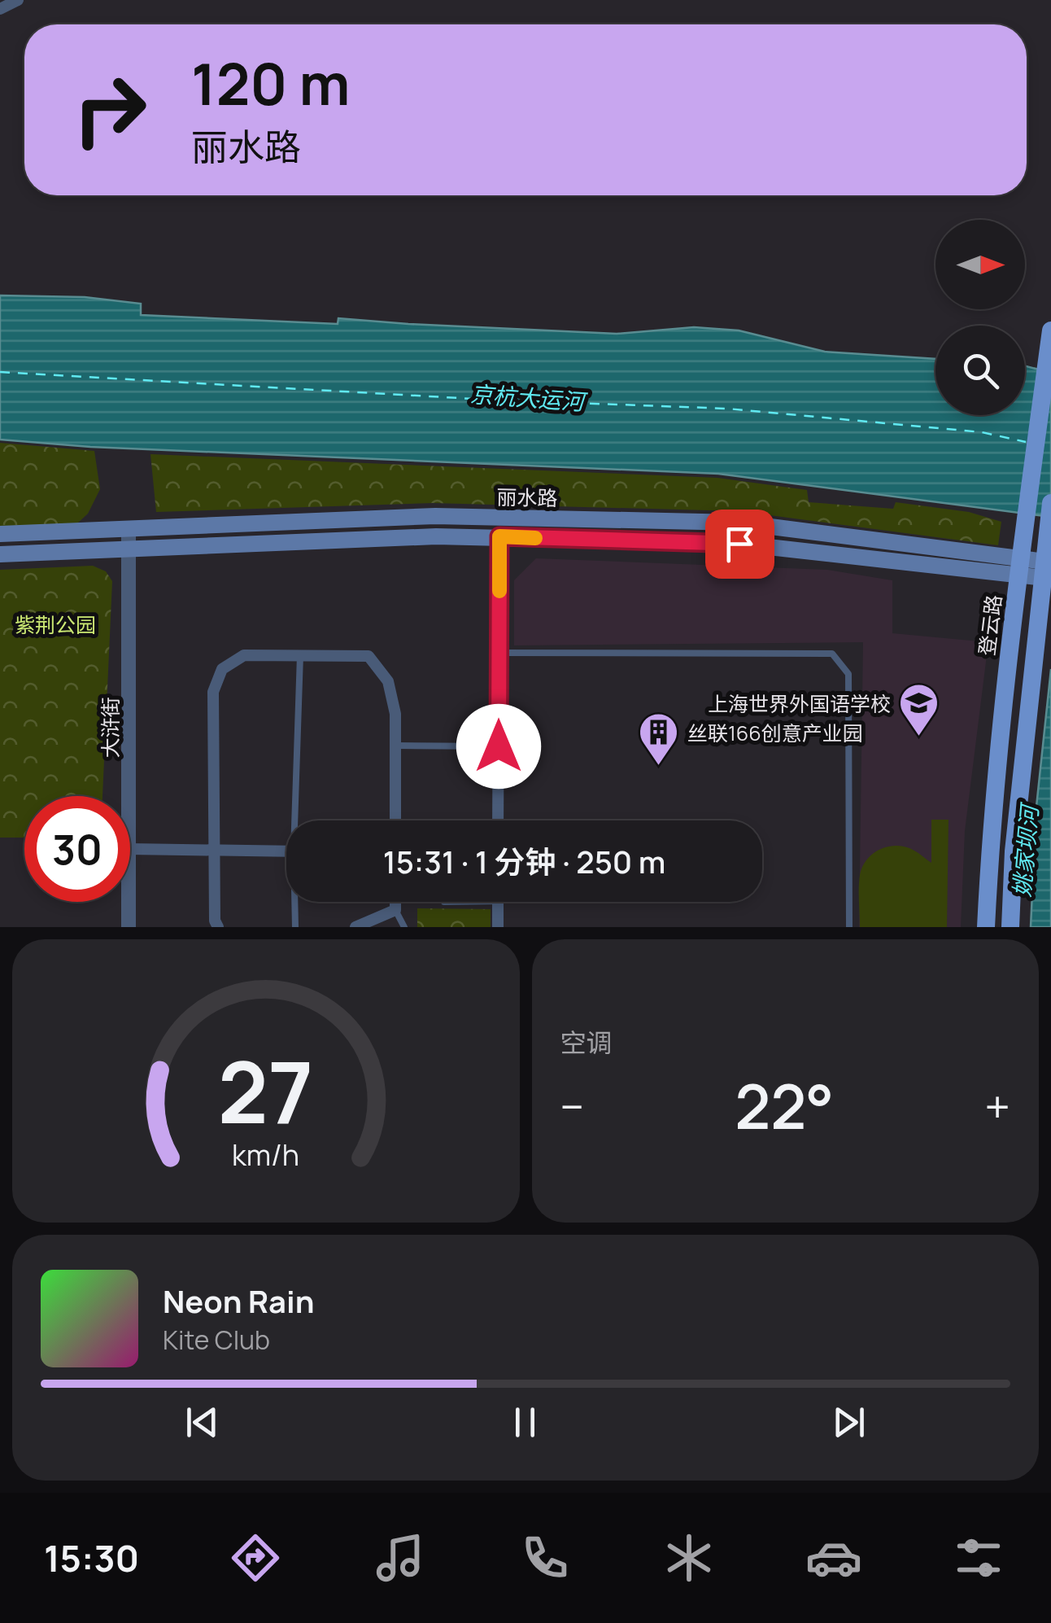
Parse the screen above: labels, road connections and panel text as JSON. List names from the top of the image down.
{
  "streets": {
    "main road": ["丽水路", "登云路"],
    "street": ["大浒街"]
  },
  "crossings": [
    ["丽水路", "大浒街"]
  ],
  "water": ["京杭大运河", "姚家坝河"],
  "parks": ["紫荆公园"],
  "places": {
    "school or university": ["上海世界外国语学校"],
    "building": ["丝联166创意产业园"]
  },
  "north": "right",
  "page": {
    "turn": ["120 m", "丽水路"],
    "limit": "30",
    "trip": "15:31 · 1 分钟 · 250 m",
    "tile": "空调",
    "heat": ["−", "22°", "+"],
    "song": ["Neon Rain", "Kite Club"],
    "tabs": "15:30",
    "gauge": ["27", "km/h"]
  }
}
